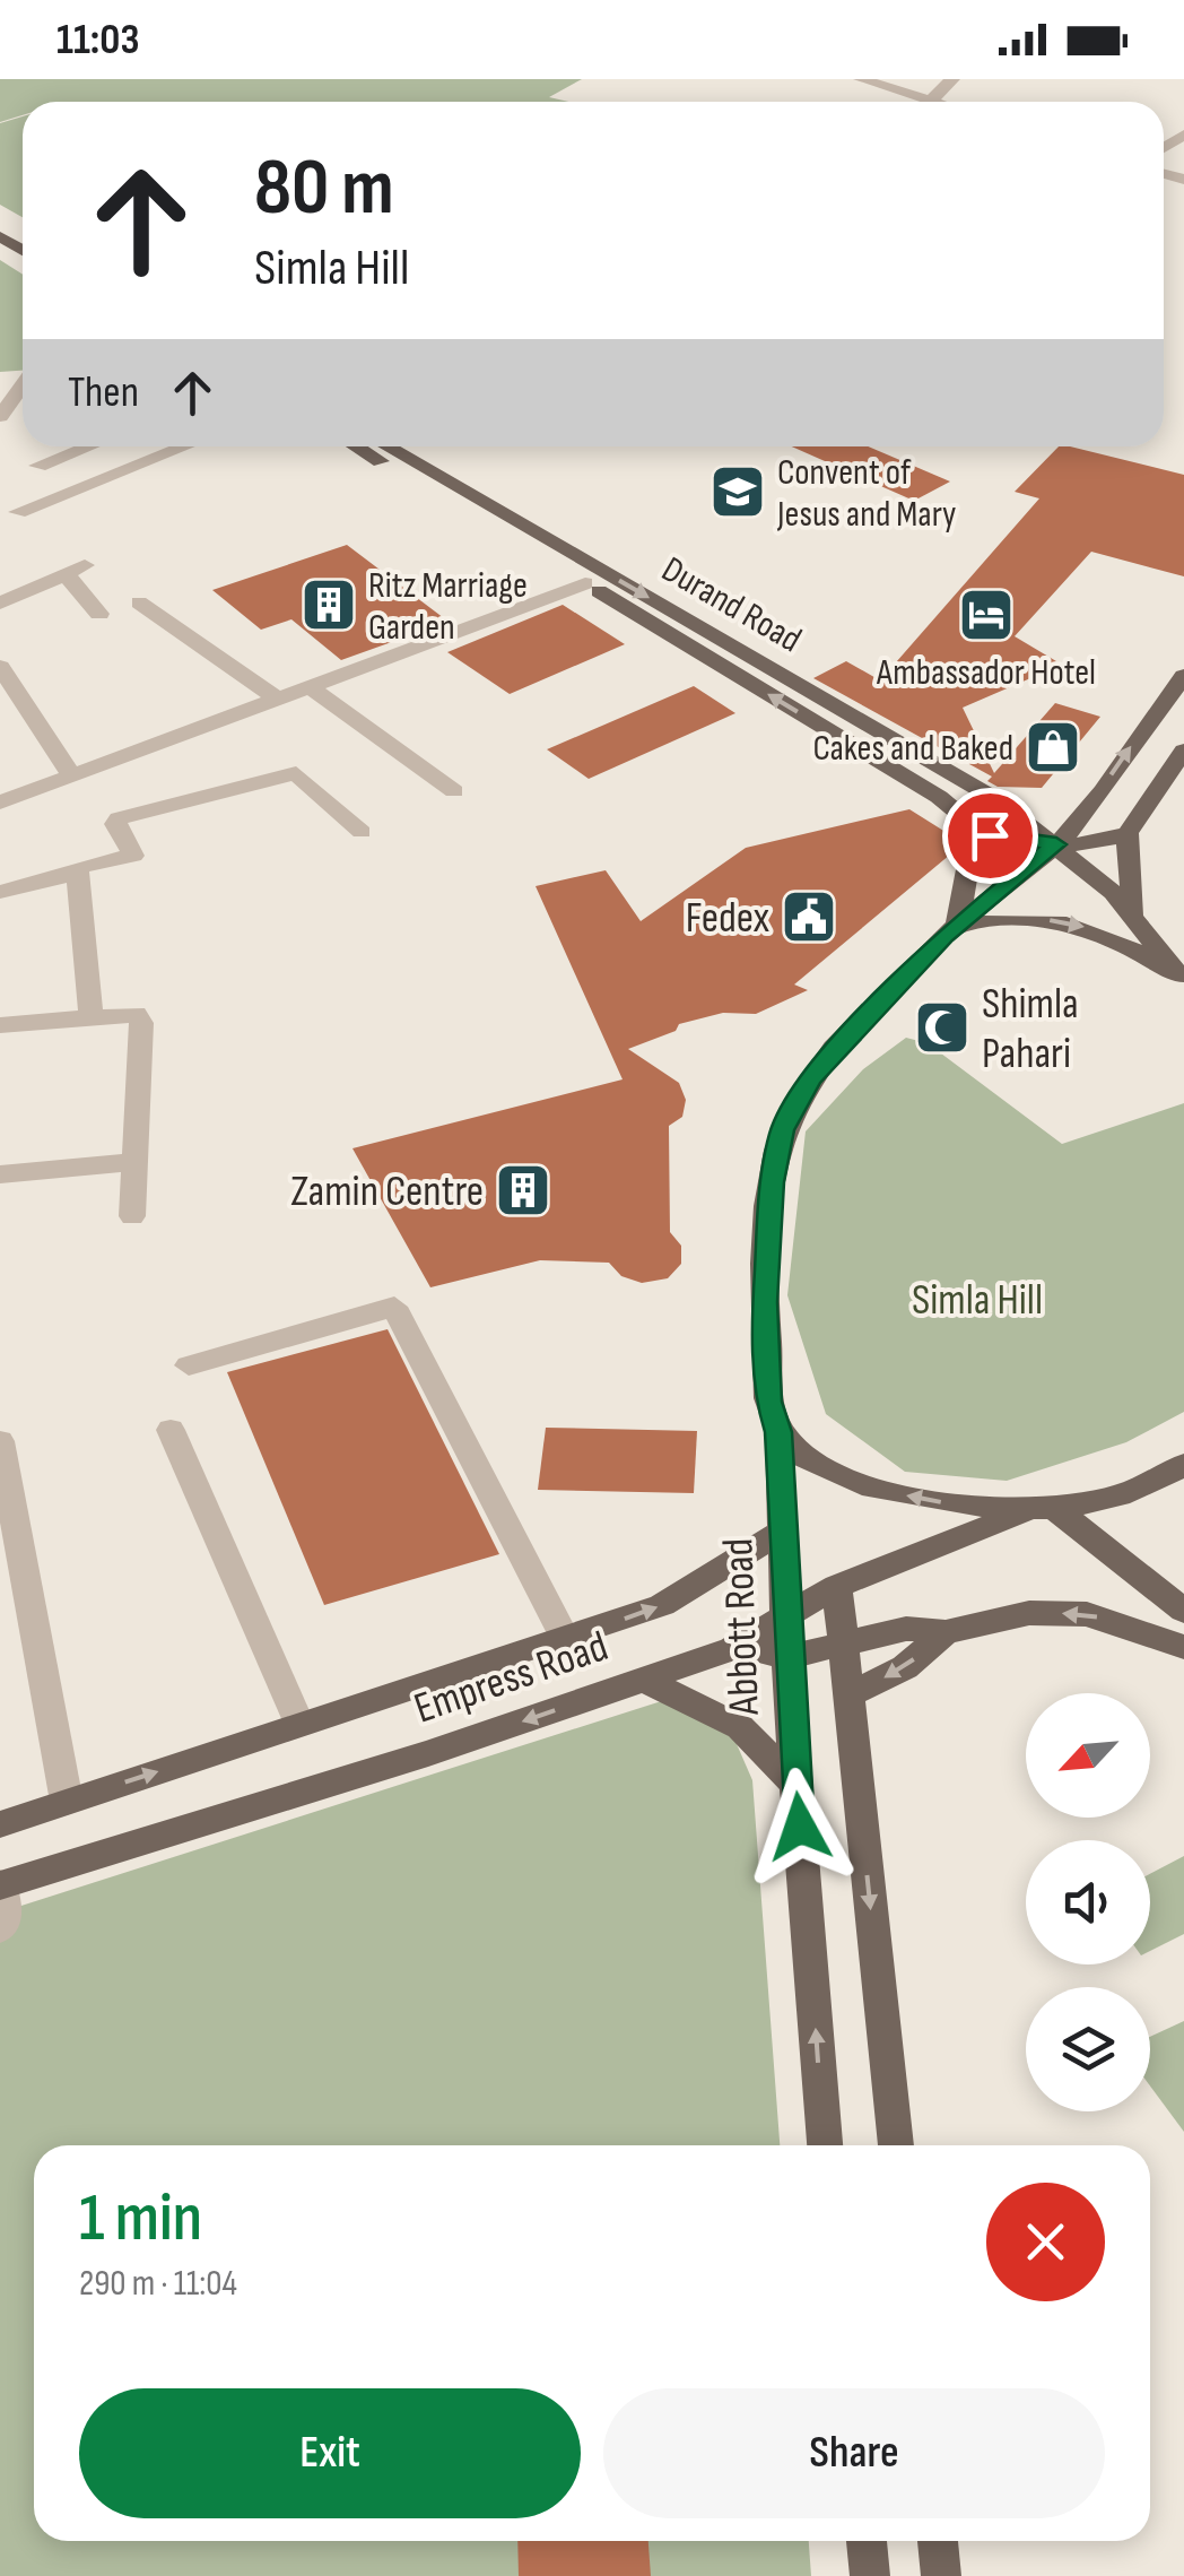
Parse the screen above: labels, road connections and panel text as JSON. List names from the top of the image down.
{
  "streets": {
    "main road": ["Durand Road", "Abbott Road", "Empress Road"]
  },
  "crossings": [
    ["Abbott Road", "Empress Road"]
  ],
  "parks": ["Simla Hill"],
  "places": {
    "school or university": ["Convent of Jesus and Mary"],
    "building": ["Ritz Marriage Garden", "Zamin Centre"],
    "hotel": ["Ambassador Hotel"],
    "shop": ["Cakes and Baked"],
    "public building": ["Fedex"],
    "mosque": ["Shimla Pahari"]
  },
  "north": "bottom left",
  "page": {
    "status": "11:03",
    "turn": ["80 m", "Simla Hill"],
    "then": "Then",
    "heading": ["1 min", "290 m · 11:04"],
    "buttons": ["Exit", "Share"]
  }
}
